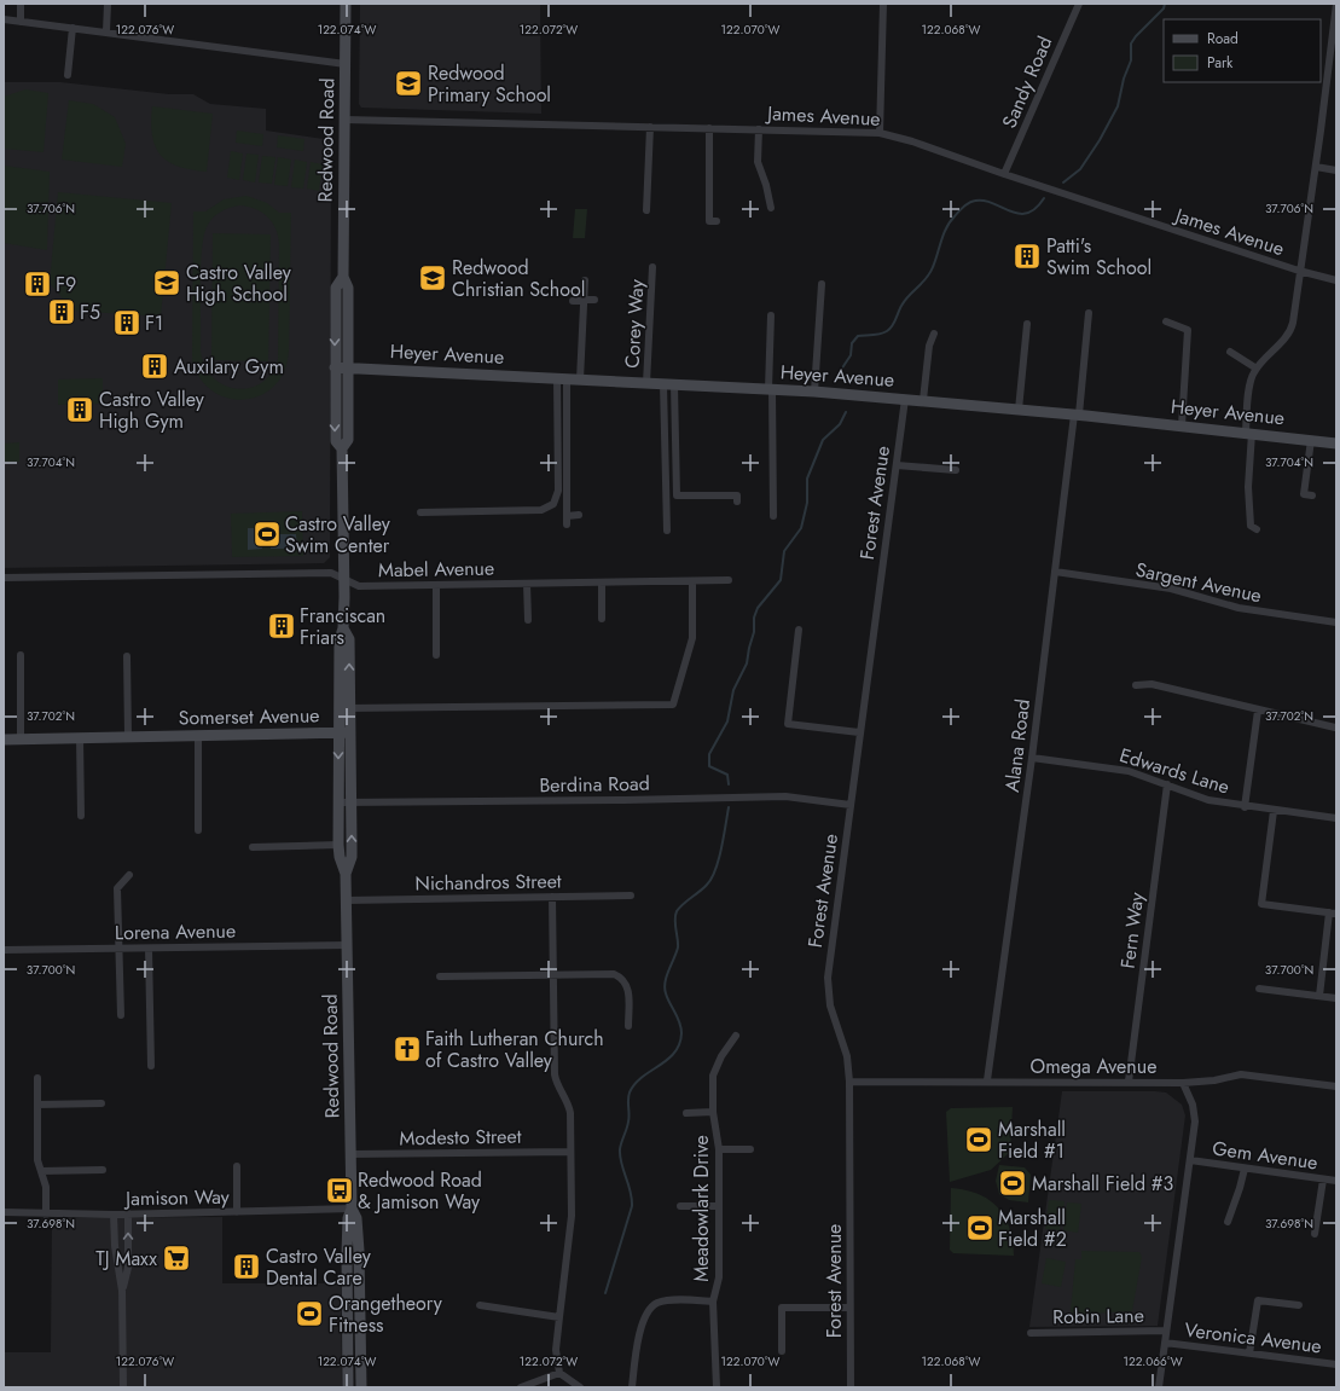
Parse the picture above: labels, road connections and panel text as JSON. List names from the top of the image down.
{
  "streets": {
    "main road": ["Redwood Road", "Heyer Avenue", "Somerset Avenue"],
    "street": [
      "Sandy Road",
      "James Avenue",
      "Corey Way",
      "Forest Avenue",
      "Mabel Avenue",
      "Sargent Avenue",
      "Alana Road",
      "Edwards Lane",
      "Berdina Road",
      "Nichandros Street",
      "Fern Way",
      "Lorena Avenue",
      "Omega Avenue",
      "Modesto Street",
      "Gem Avenue",
      "Jamison Way",
      "Meadowlark Drive",
      "Robin Lane",
      "Veronica Avenue"
    ]
  },
  "crossings": [
    ["Sandy Road", "James Avenue"],
    ["James Avenue", "Redwood Road"],
    ["Redwood Road", "Heyer Avenue"],
    ["Redwood Road", "Mabel Avenue"],
    ["Redwood Road", "Somerset Avenue"],
    ["Redwood Road", "Berdina Road"],
    ["Redwood Road", "Nichandros Street"],
    ["Redwood Road", "Lorena Avenue"],
    ["Redwood Road", "Modesto Street"],
    ["Redwood Road", "Jamison Way"],
    ["Corey Way", "Heyer Avenue"],
    ["Heyer Avenue", "Forest Avenue"],
    ["Heyer Avenue", "Alana Road"],
    ["Forest Avenue", "Berdina Road"],
    ["Forest Avenue", "Omega Avenue"],
    ["Sargent Avenue", "Alana Road"],
    ["Alana Road", "Edwards Lane"],
    ["Alana Road", "Omega Avenue"],
    ["Edwards Lane", "Fern Way"],
    ["Fern Way", "Omega Avenue"]
  ],
  "places": {
    "school or university": ["Redwood Primary School", "Redwood Christian School", "Castro Valley High School"],
    "building": [
      "Patti's Swim School",
      "F9",
      "F5",
      "F1",
      "Auxilary Gym",
      "Castro Valley High Gym",
      "Franciscan Friars",
      "Castro Valley Dental Care"
    ],
    "sports": [
      "Castro Valley Swim Center",
      "Marshall Field #1",
      "Marshall Field #3",
      "Marshall Field #2",
      "Orangetheory Fitness"
    ],
    "church": ["Faith Lutheran Church of Castro Valley"],
    "bus stop": ["Redwood Road & Jamison Way"],
    "supermarket": ["TJ Maxx"]
  },
  "legend": ["Road", "Park"],
  "coordinates": [
    "122.076°W",
    "122.074°W",
    "122.072°W",
    "122.070°W",
    "122.068°W",
    "37.706°N",
    "37.704°N",
    "37.702°N",
    "37.700°N",
    "37.698°N",
    "122.066°W"
  ]
}
